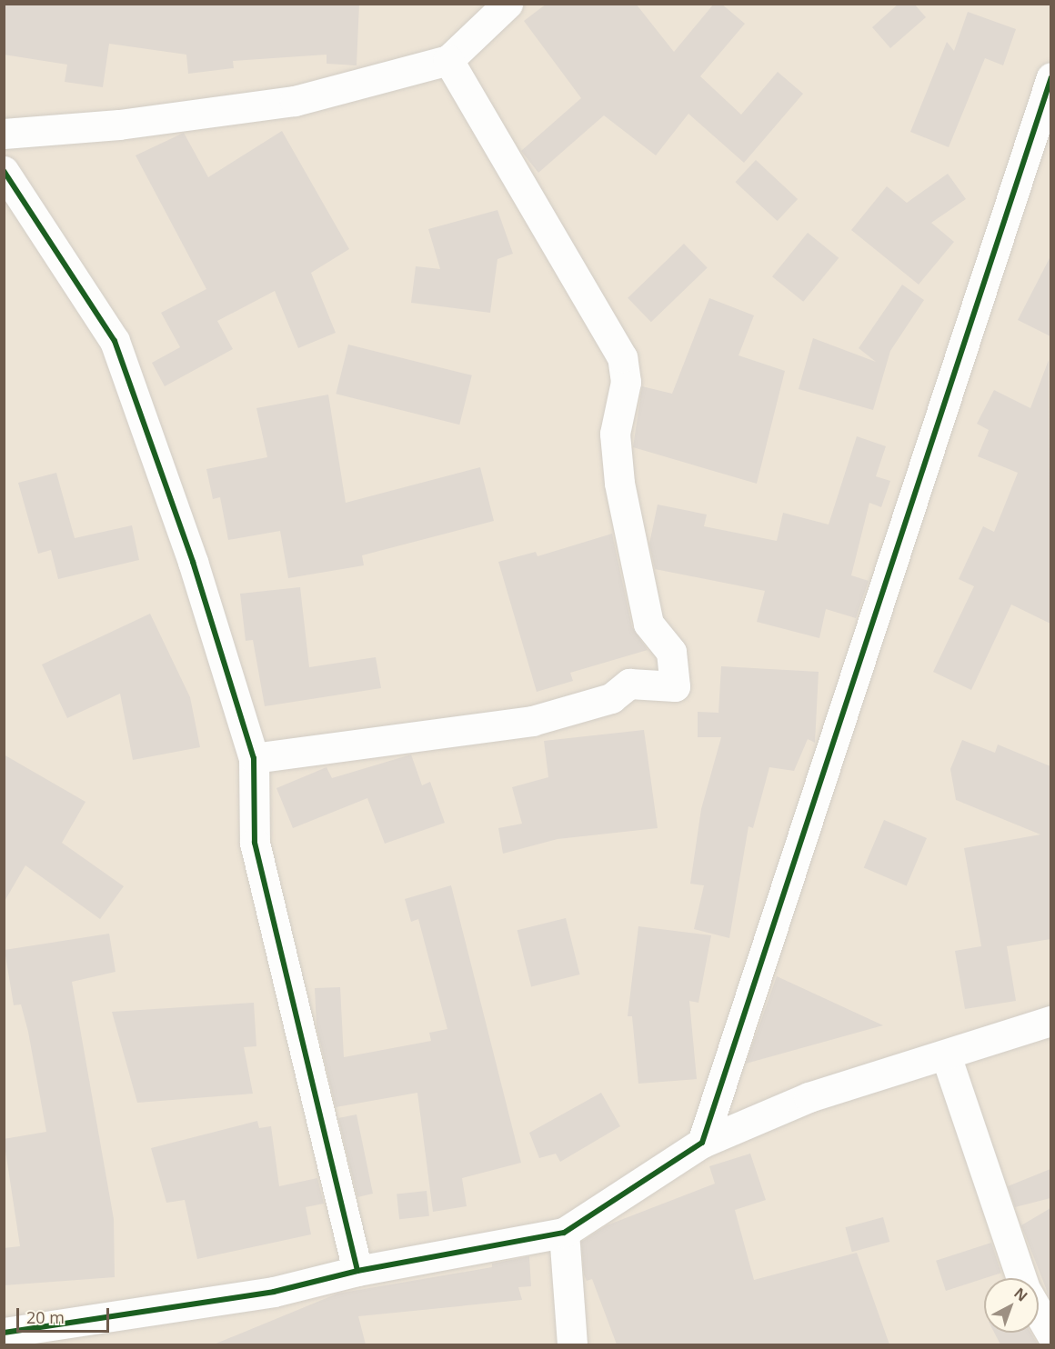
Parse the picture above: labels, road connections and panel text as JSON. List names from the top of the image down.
{
  "scale_bar": "20 m",
  "north": "top right"
}
